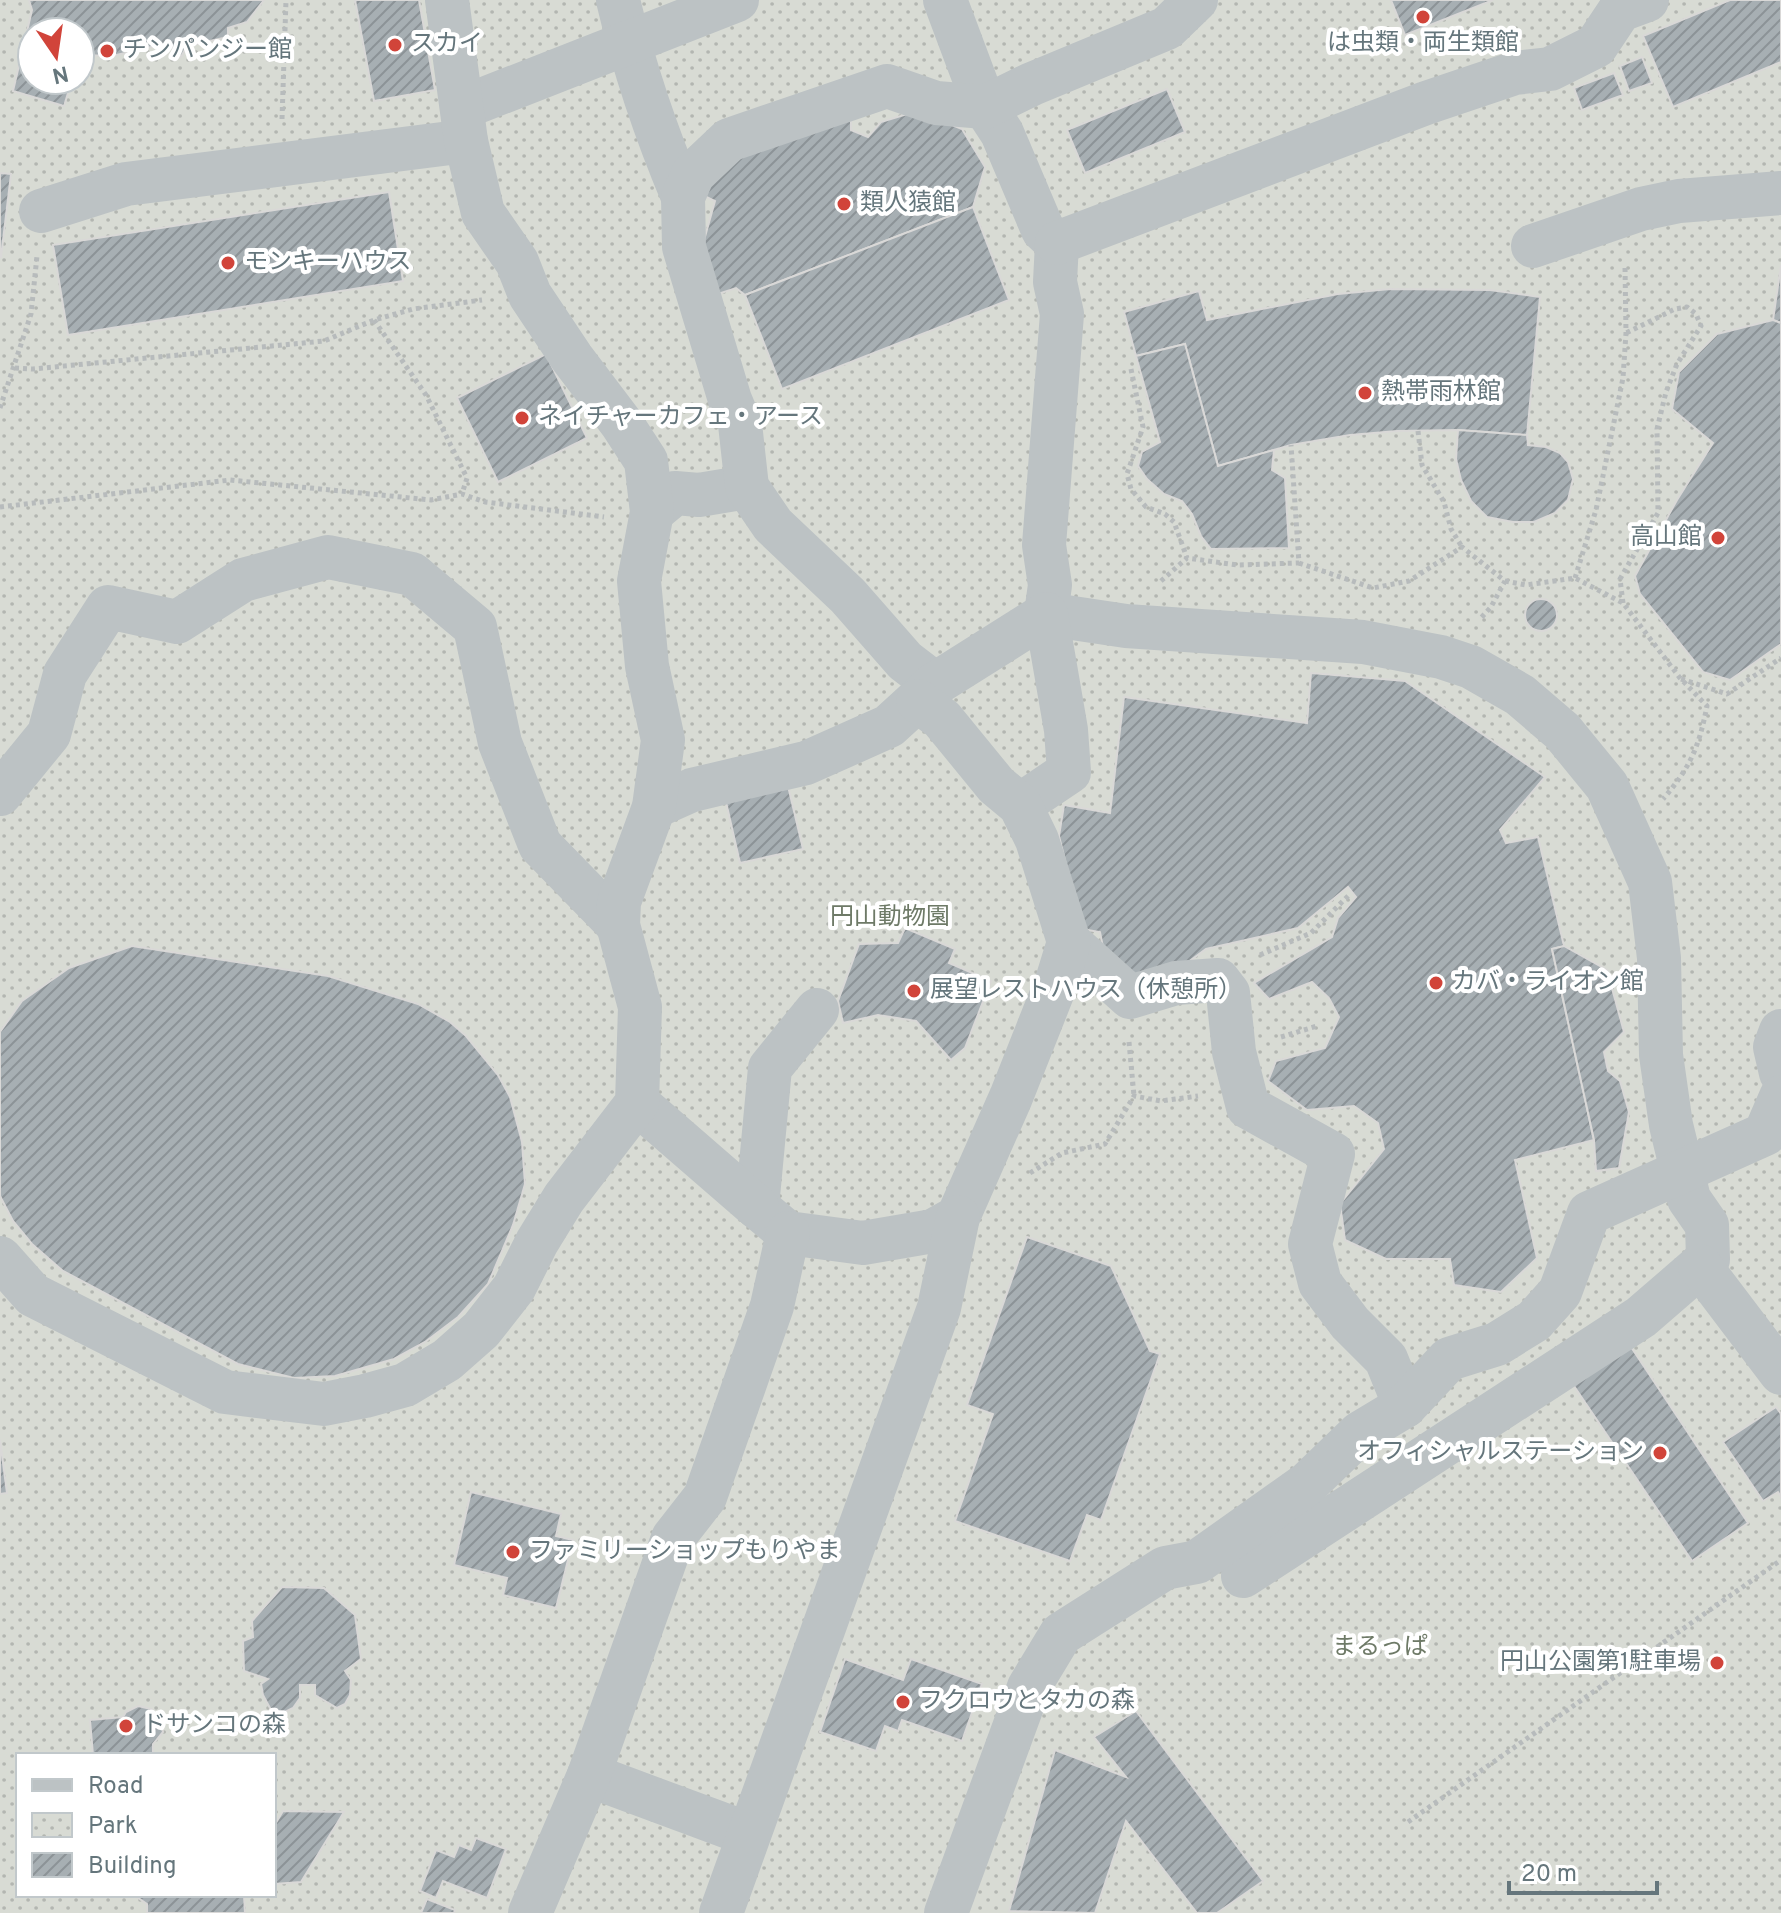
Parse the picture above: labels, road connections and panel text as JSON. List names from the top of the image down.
{
  "parks": ["円山動物園", "まるっぱ"],
  "places": [
    "は虫類・両生類館",
    "スカイ",
    "チンパンジー館",
    "類人猿館",
    "モンキーハウス",
    "熱帯雨林館",
    "ネイチャーカフェ・アース",
    "高山館",
    "カバ・ライオン館",
    "展望レストハウス（休憩所）",
    "オフィシャルステーション",
    "ファミリーショップもりやま",
    "円山公園第1駐車場",
    "フクロウとタカの森",
    "ドサンコの森"
  ],
  "legend": ["Road", "Park", "Building"],
  "scale_bar": "20 m",
  "north": "bottom"
}
